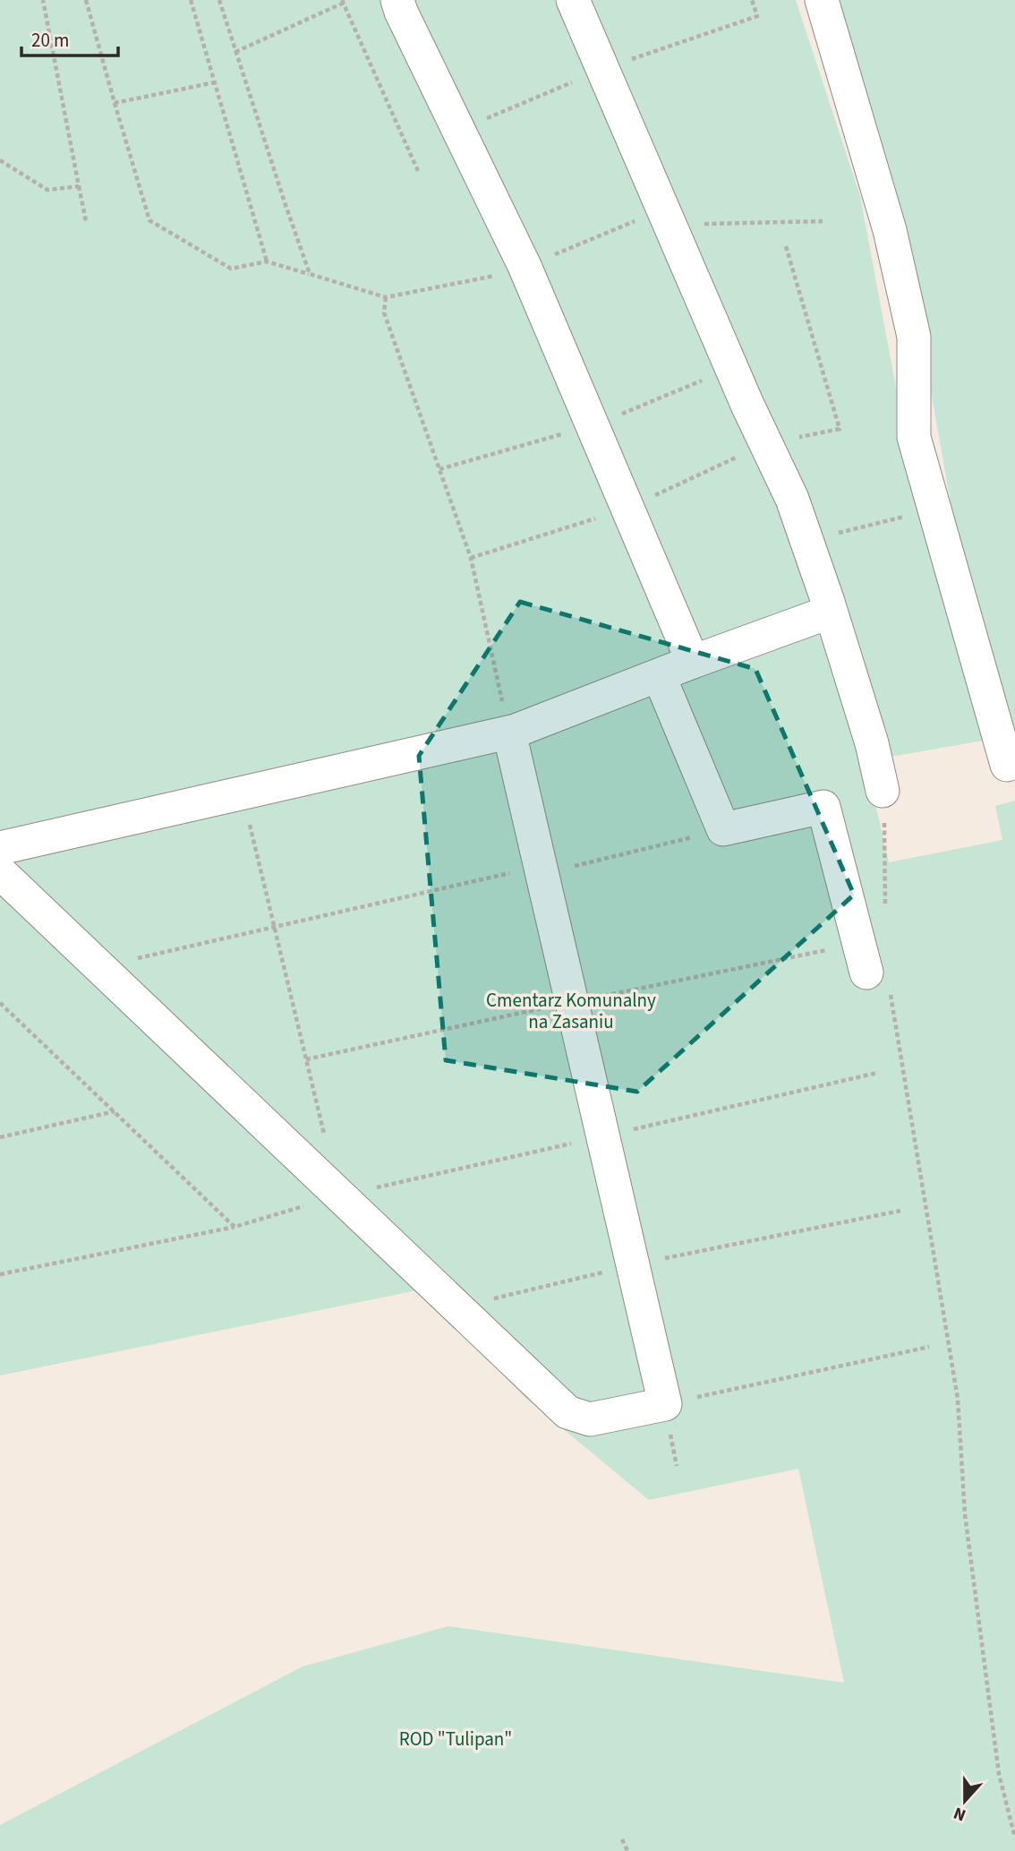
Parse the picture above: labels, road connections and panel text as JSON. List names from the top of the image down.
{
  "parks": ["Cmentarz Komunalny na Zasaniu", "ROD \"Tulipan\""],
  "scale_bar": "20 m",
  "north": "bottom"
}
